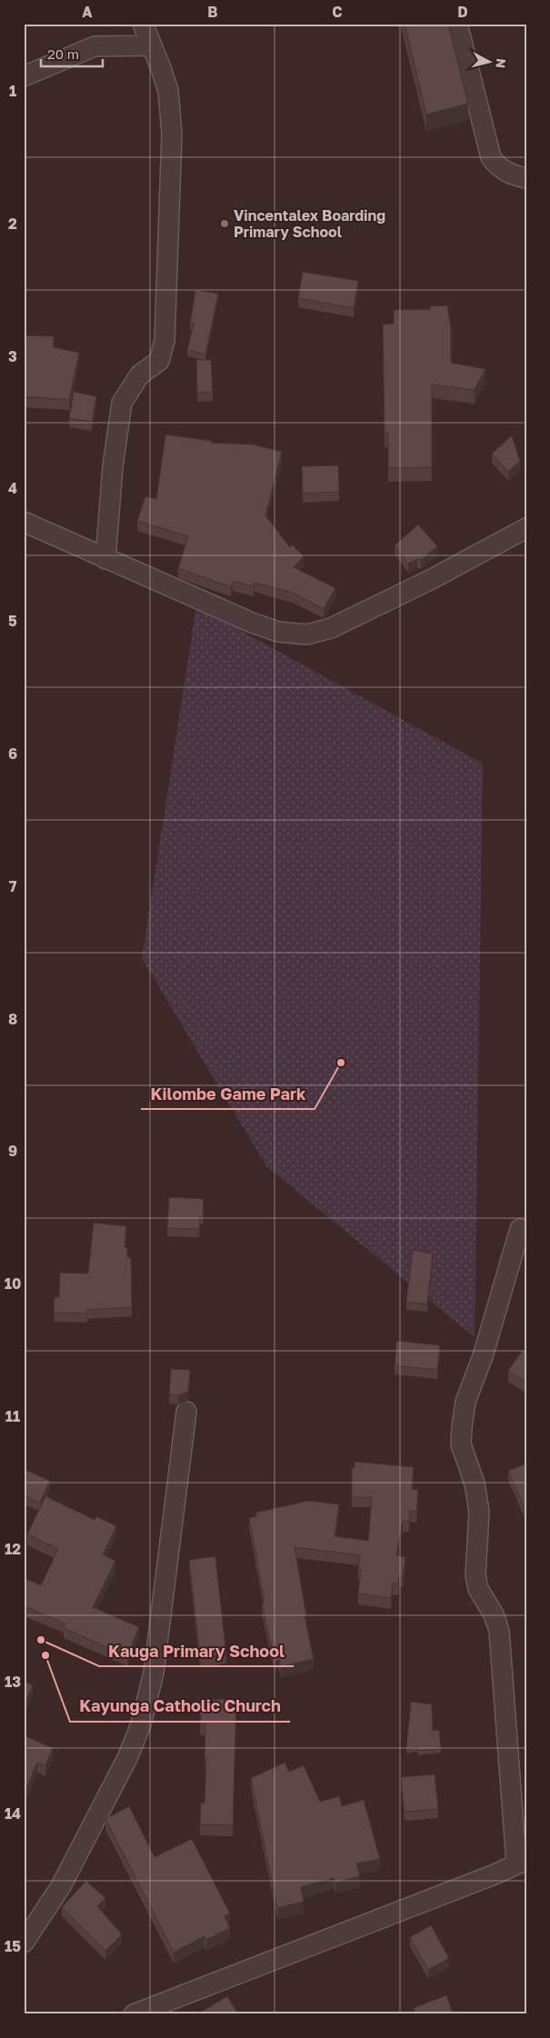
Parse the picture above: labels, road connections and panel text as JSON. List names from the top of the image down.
{
  "places": [
    "Vincentalex Boarding Primary School",
    "Kilombe Game Park",
    "Kauga Primary School",
    "Kayunga Catholic Church"
  ],
  "scale_bar": "20 m",
  "north": "right",
  "grid": {
    "columns": [
      "A",
      "B",
      "C",
      "D"
    ],
    "rows": [
      "1",
      "2",
      "3",
      "4",
      "5",
      "6",
      "7",
      "8",
      "9",
      "10",
      "11",
      "12",
      "13",
      "14",
      "15"
    ]
  }
}
